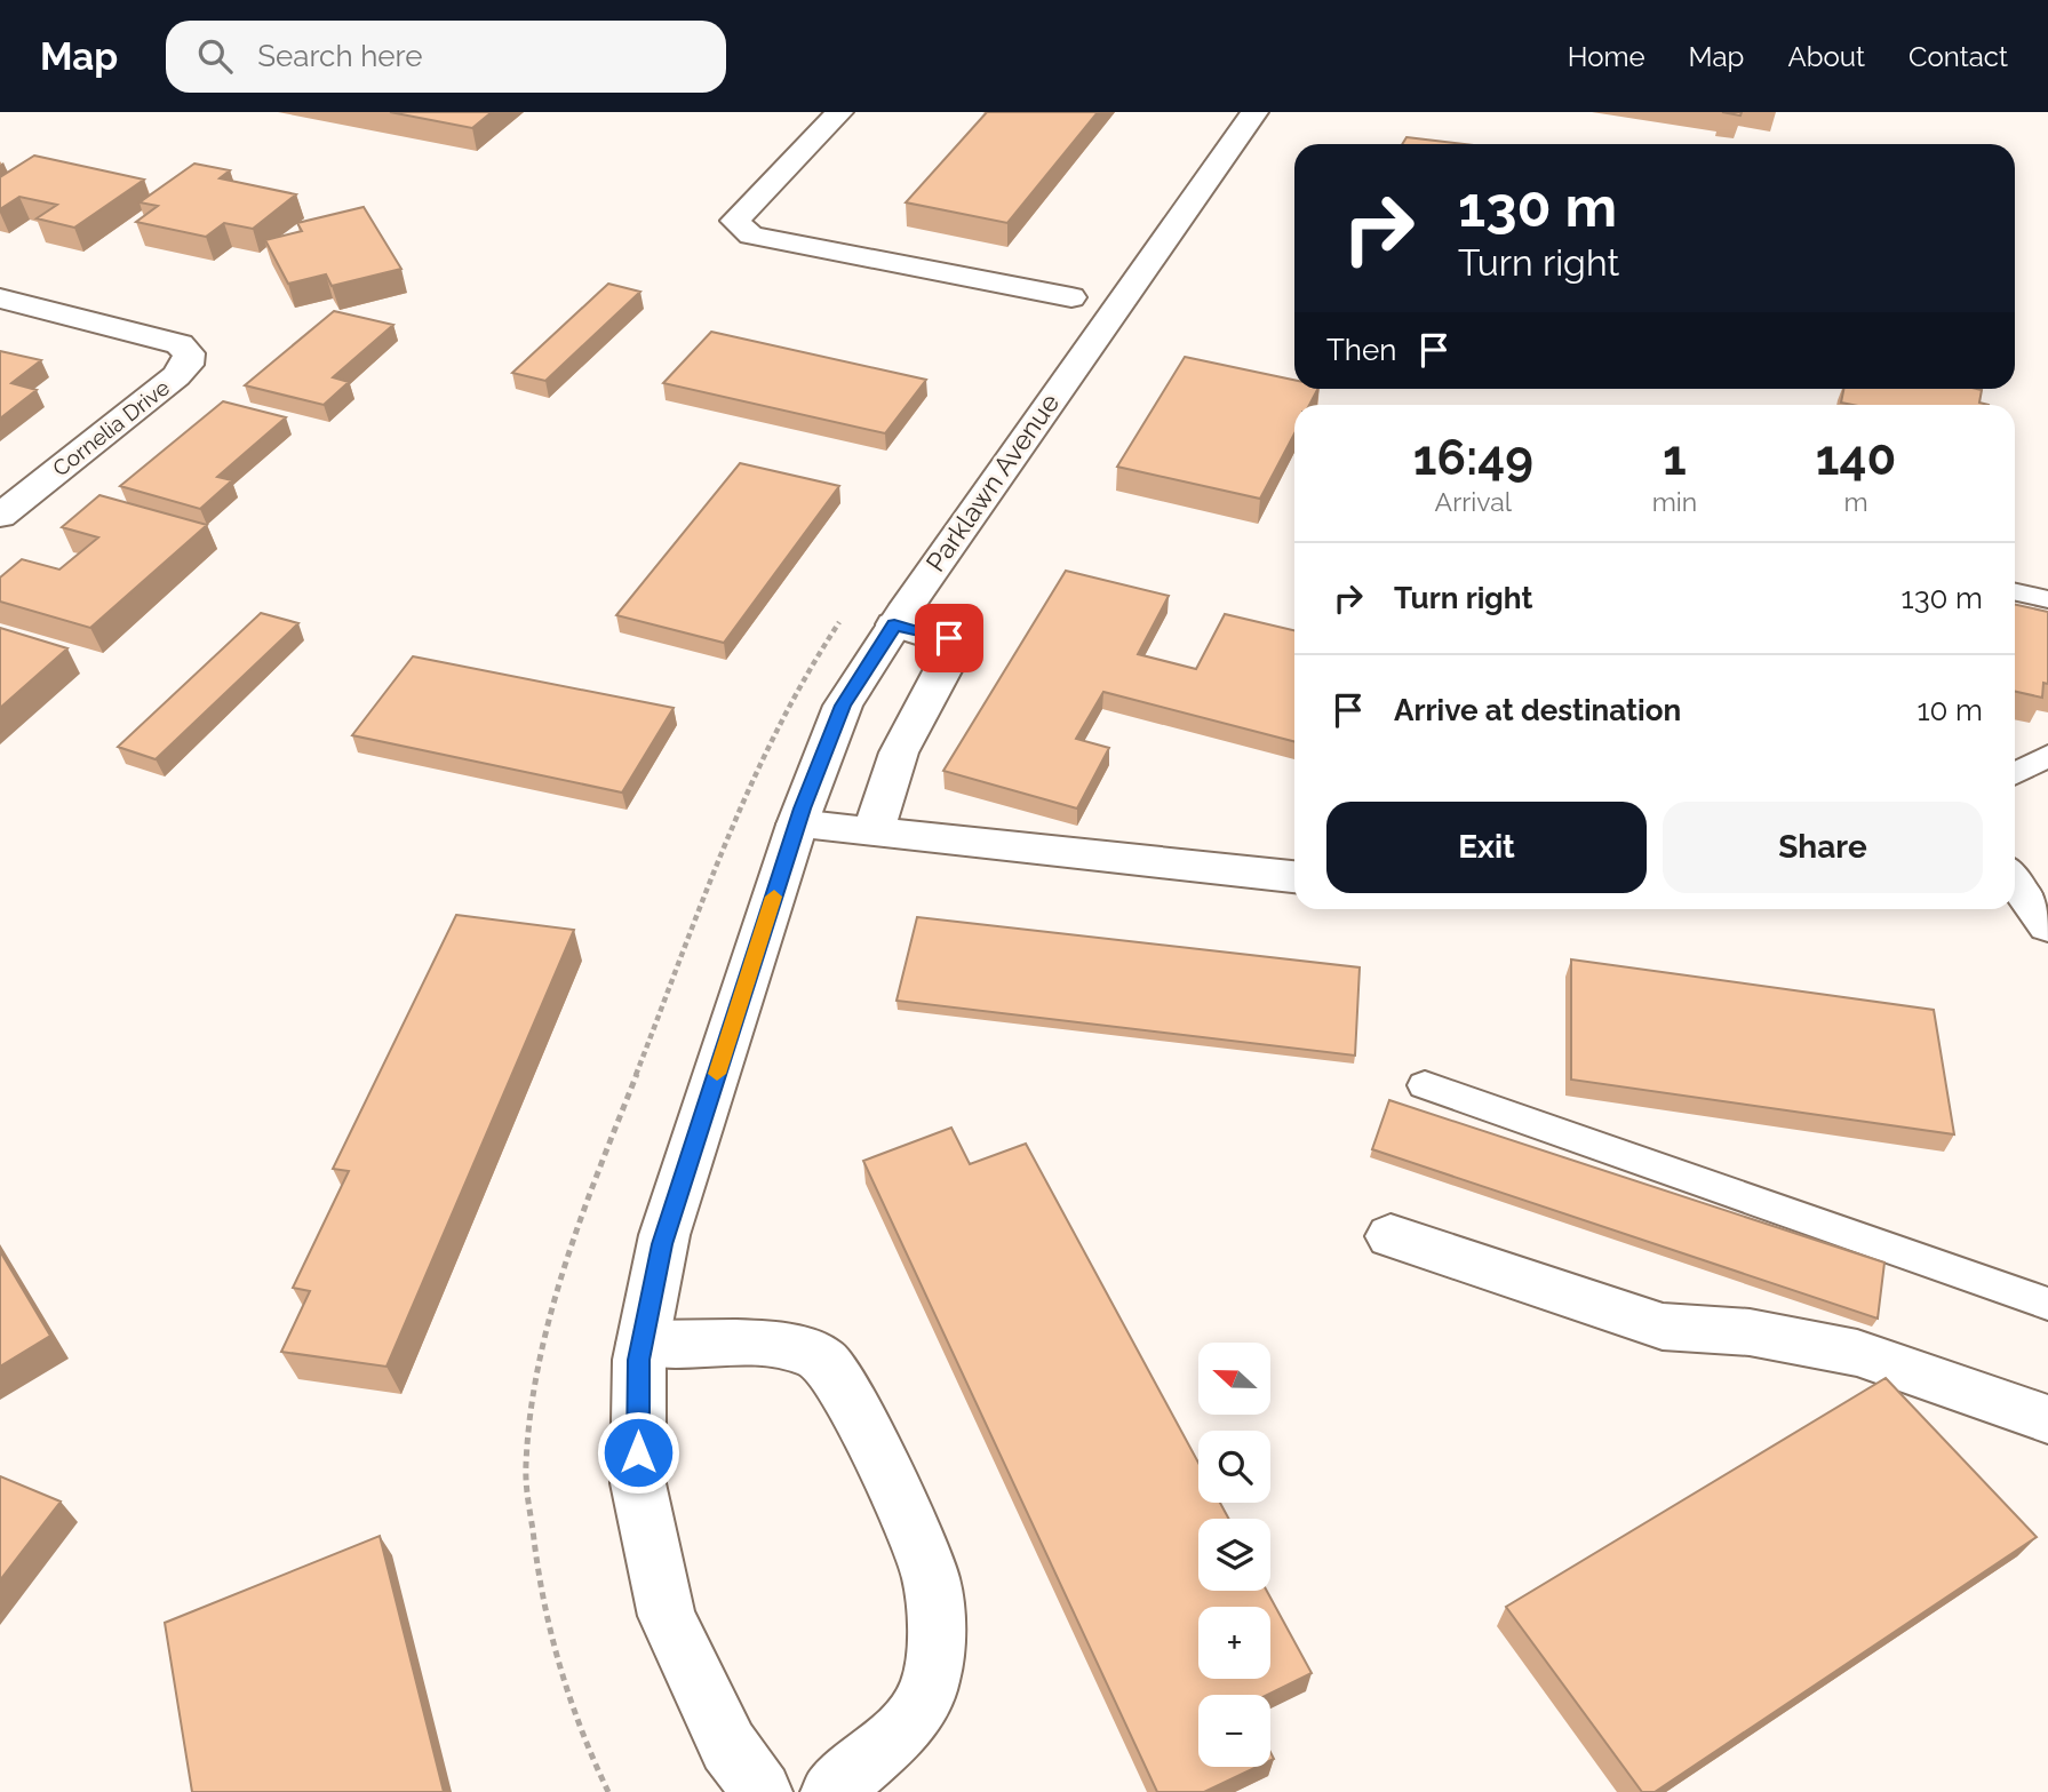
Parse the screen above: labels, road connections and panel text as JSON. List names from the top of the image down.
{
  "streets": {
    "street": ["Cornelia Drive", "Parklawn Avenue"]
  },
  "north": "left",
  "page": {
    "header": "Map",
    "search": "Search here",
    "nav": [
      "Home",
      "Map",
      "About",
      "Contact"
    ],
    "turn": ["130 m", "Turn right"],
    "then": "Then",
    "eta": [
      "16:49",
      "Arrival",
      "1",
      "min",
      "140",
      "m"
    ],
    "list": [
      {
        "name": "Turn right",
        "value": "130 m"
      },
      {
        "name": "Arrive at destination",
        "value": "10 m"
      }
    ],
    "buttons": ["Exit", "Share"],
    "map_buttons": ["+", "−"]
  }
}
